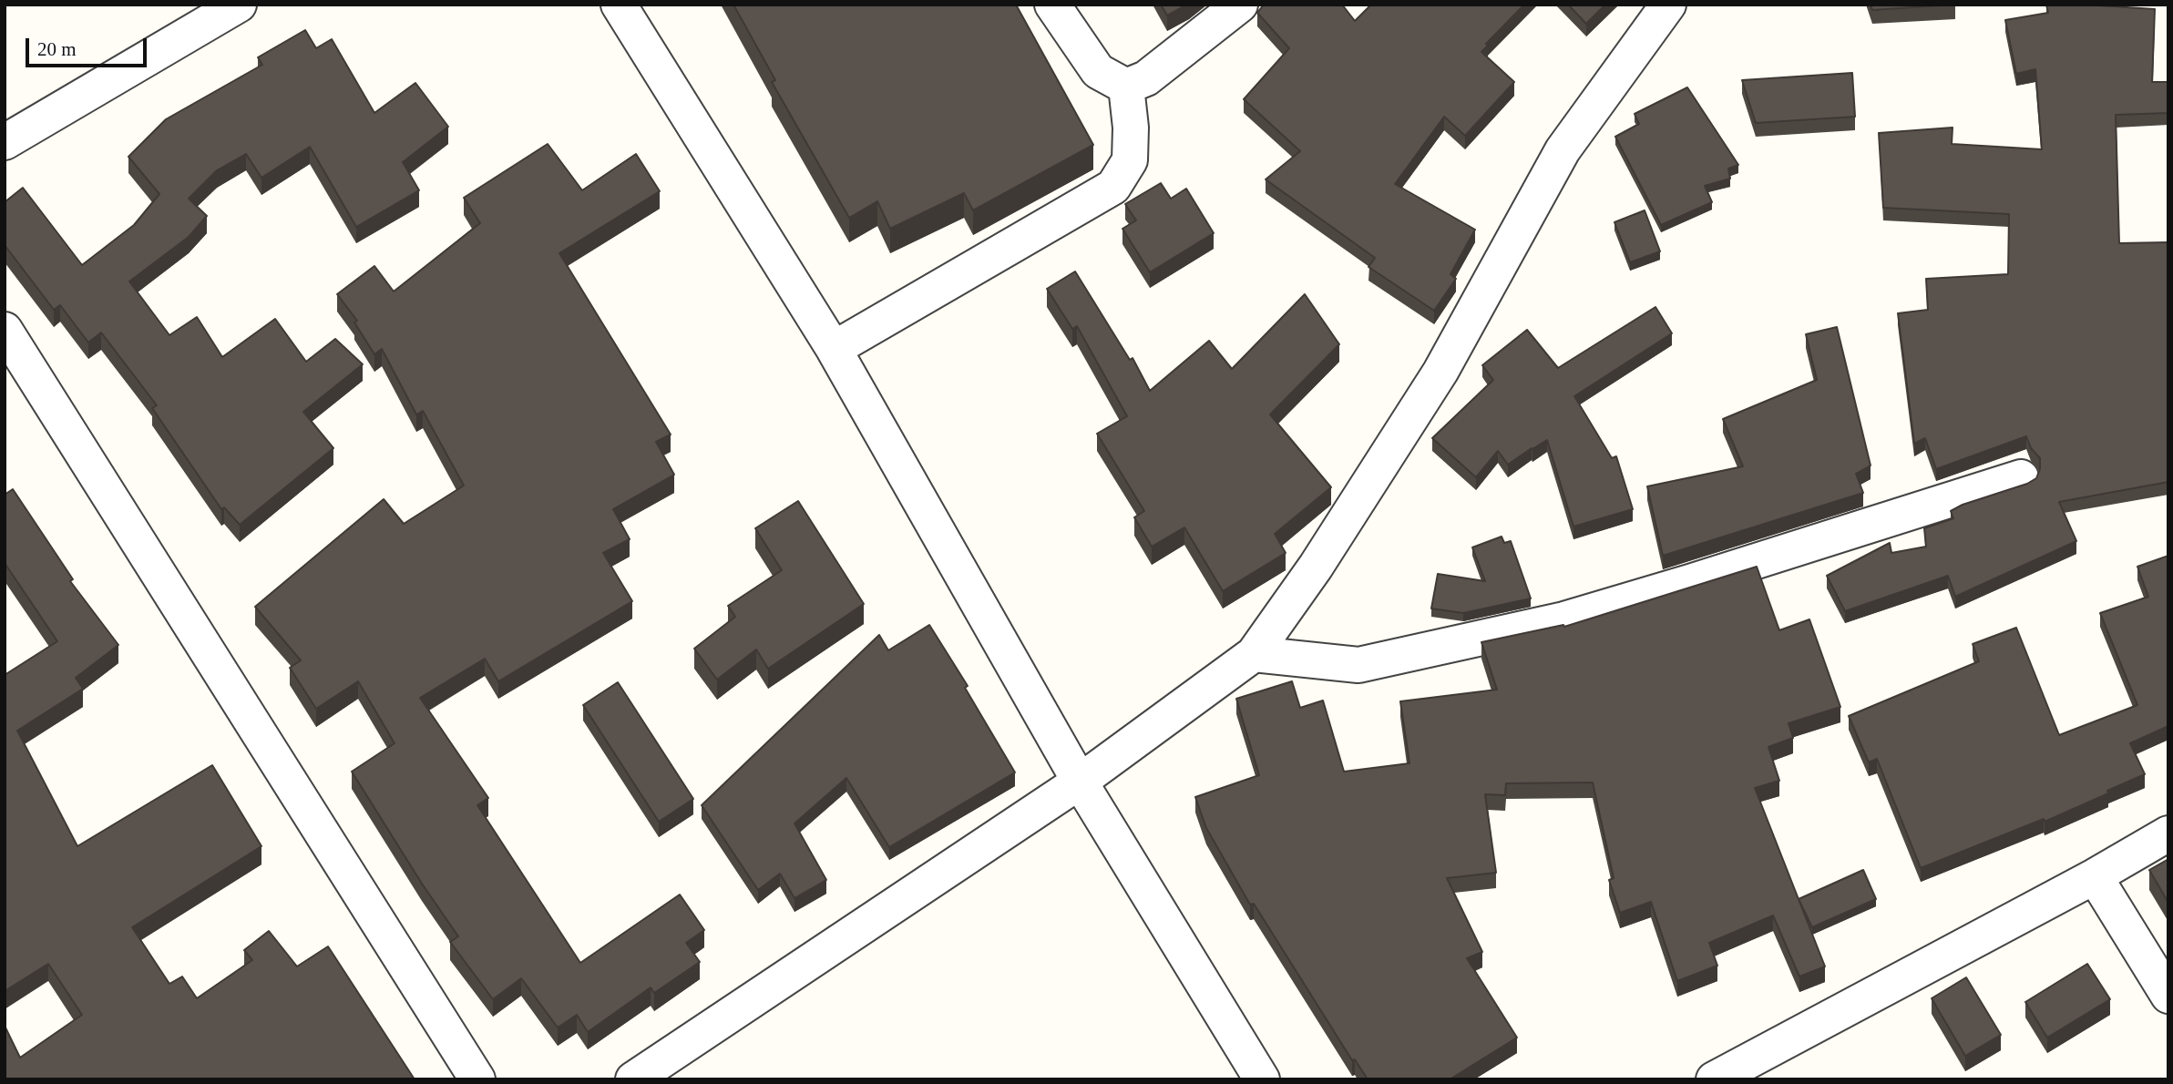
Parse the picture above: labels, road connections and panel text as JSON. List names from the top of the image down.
{
  "scale_bar": "20 m"
}
